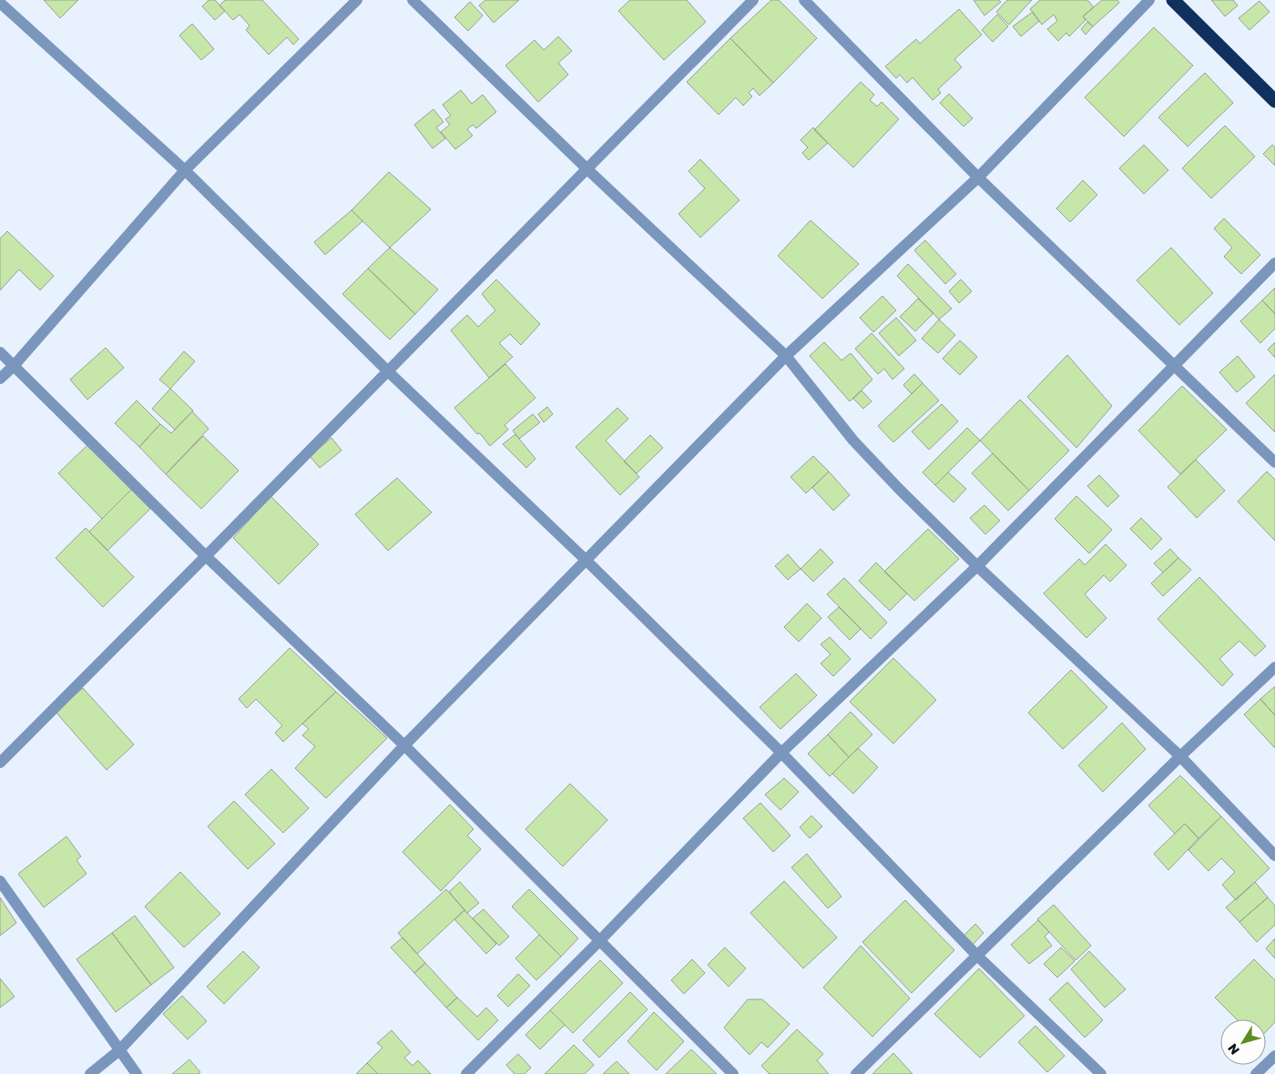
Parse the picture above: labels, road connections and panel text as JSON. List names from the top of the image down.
{
  "north": "bottom left"
}
